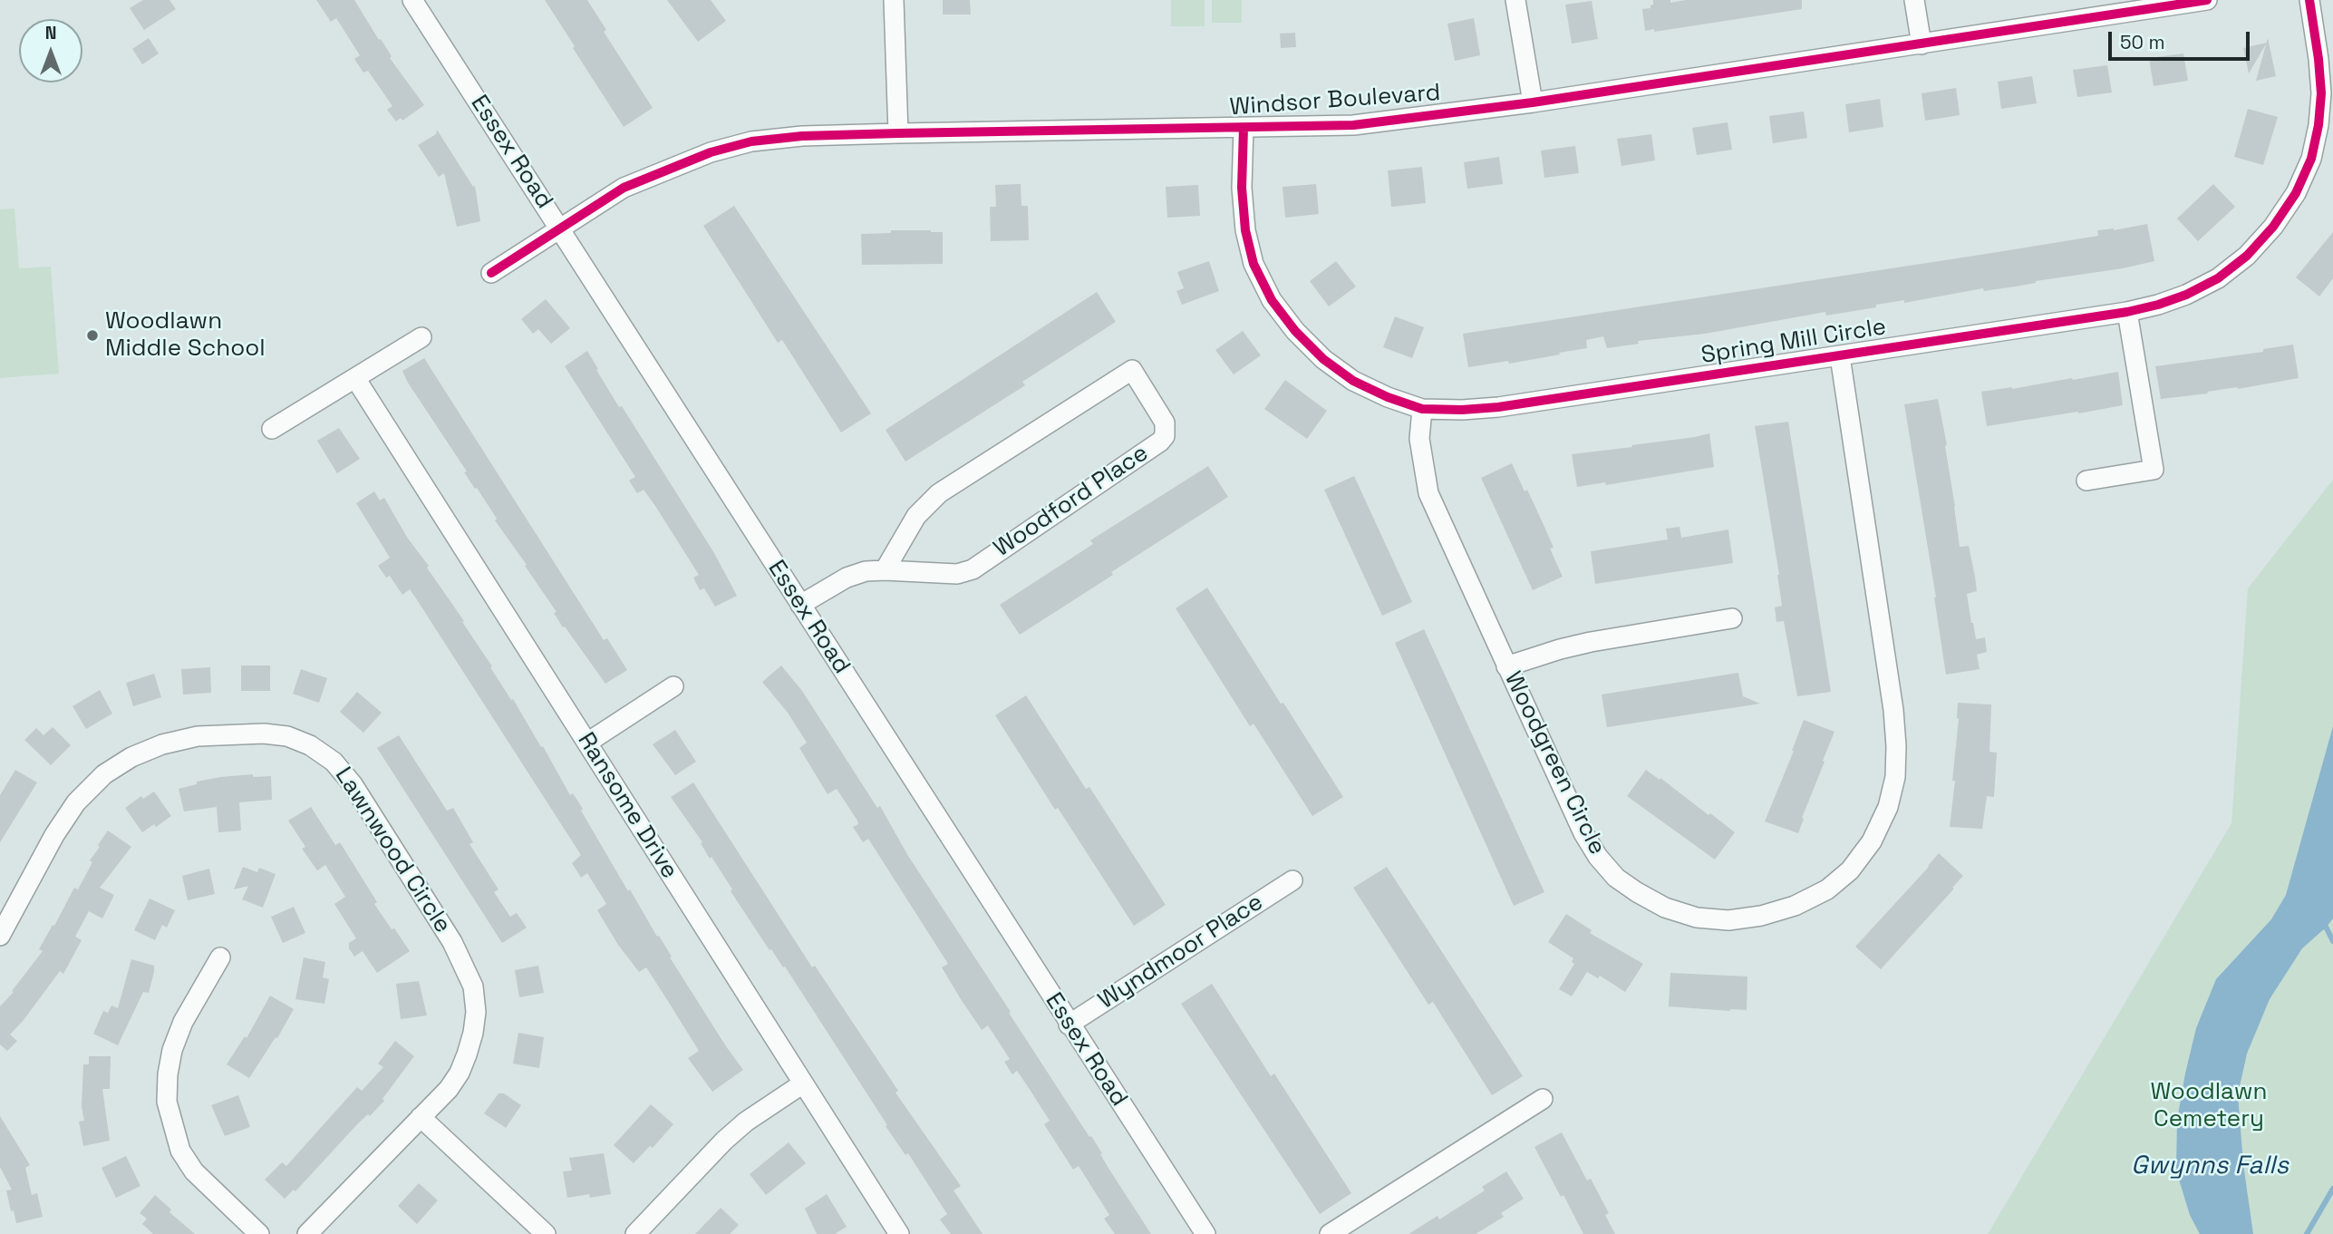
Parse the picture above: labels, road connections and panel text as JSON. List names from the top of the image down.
{
  "streets": {
    "street": [
      "Windsor Boulevard",
      "Essex Road",
      "Spring Mill Circle",
      "Woodford Place",
      "Woodgreen Circle",
      "Ransome Drive",
      "Lawnwood Circle",
      "Wyndmoor Place"
    ]
  },
  "crossings": [
    ["Windsor Boulevard", "Essex Road"],
    ["Windsor Boulevard", "Spring Mill Circle"],
    ["Essex Road", "Woodford Place"],
    ["Essex Road", "Wyndmoor Place"],
    ["Spring Mill Circle", "Woodgreen Circle"]
  ],
  "water": ["Gwynns Falls"],
  "parks": ["Woodlawn Cemetery"],
  "places": ["Woodlawn Middle School"],
  "scale_bar": "50 m",
  "north": "top"
}
